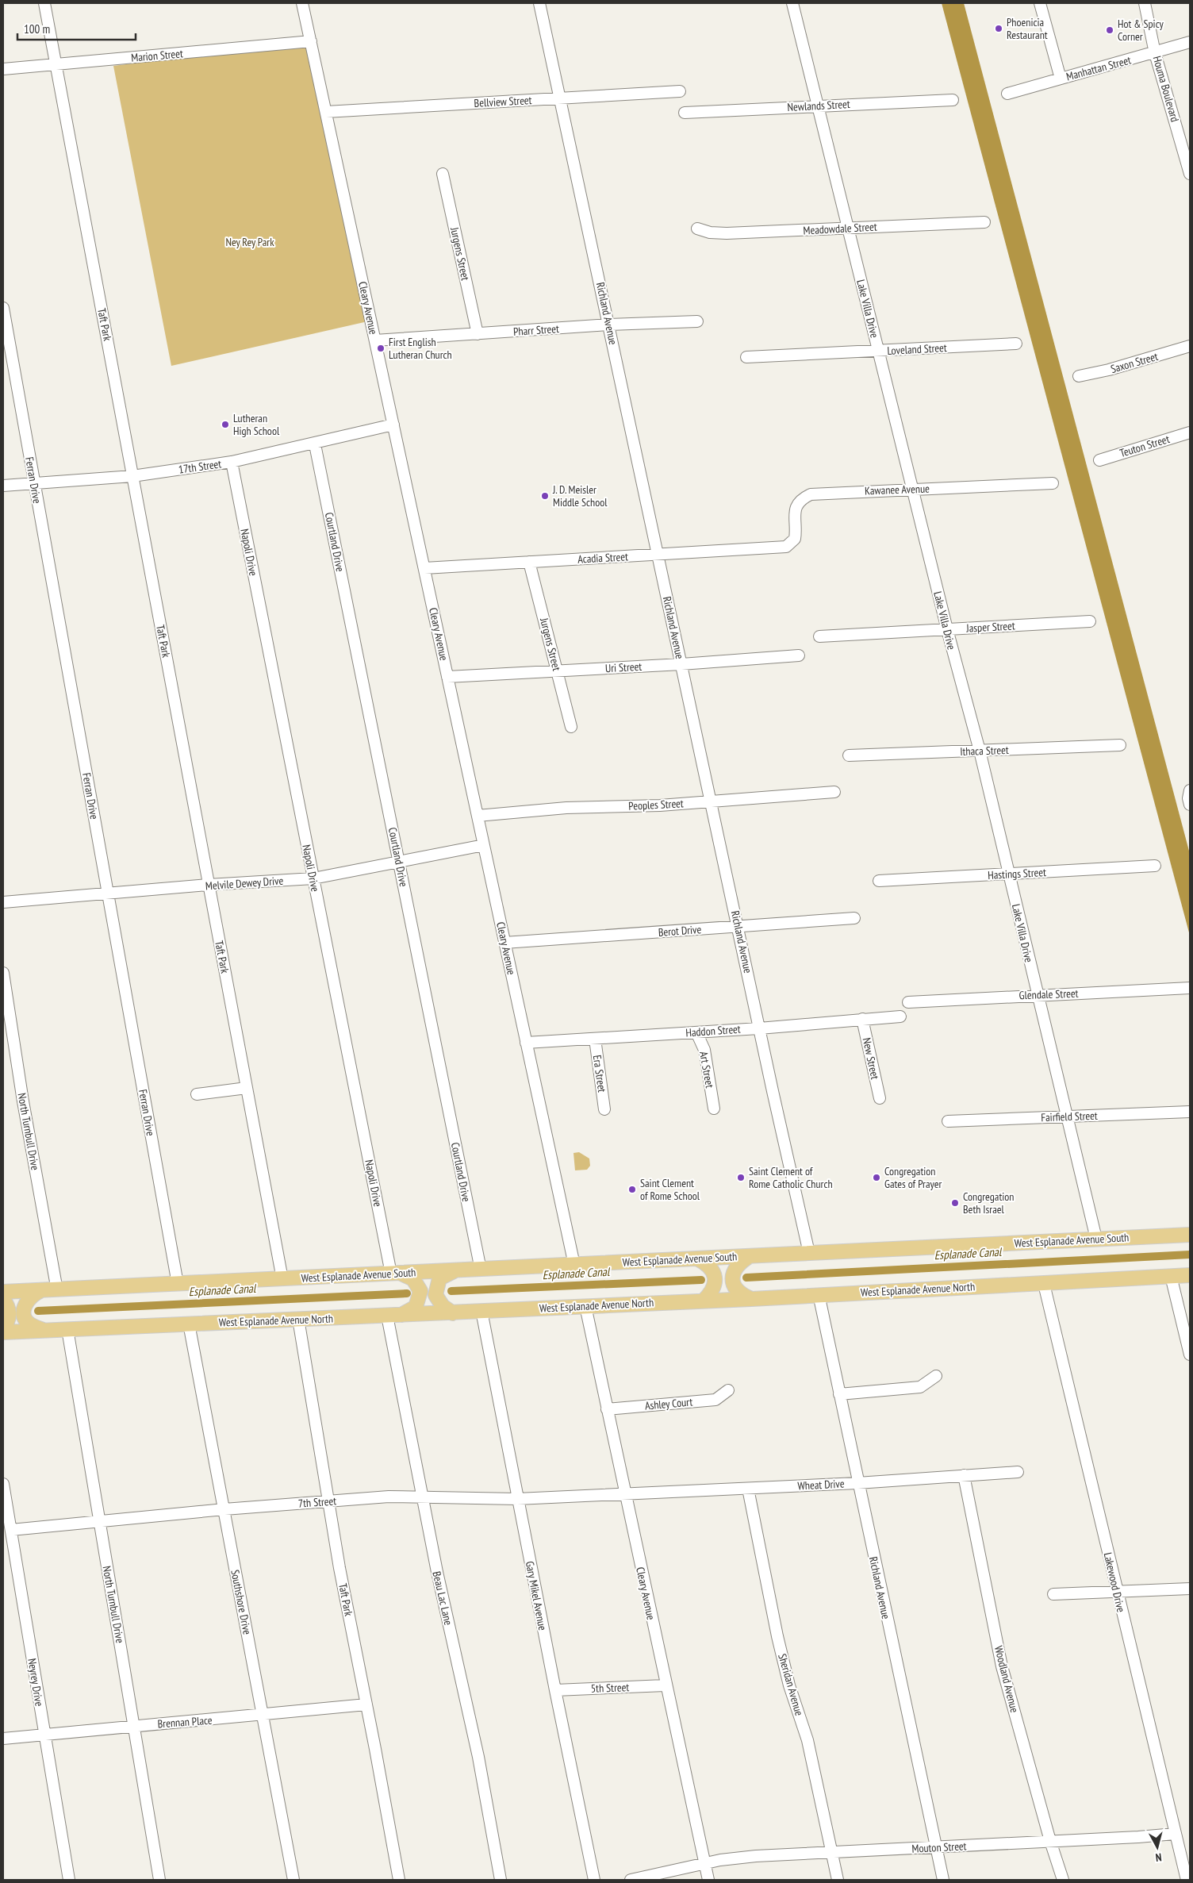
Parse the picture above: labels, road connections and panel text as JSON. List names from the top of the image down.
{
  "streets": {
    "main road": ["West Esplanade Avenue South", "West Esplanade Avenue North"],
    "street": [
      "Marion Street",
      "Manhattan Street",
      "Houma Boulevard",
      "Bellview Street",
      "Newlands Street",
      "Meadowdale Street",
      "Jurgens Street",
      "Cleary Avenue",
      "Lake Villa Drive",
      "Richland Avenue",
      "Taft Park",
      "Pharr Street",
      "Loveland Street",
      "Saxon Street",
      "Teuton Street",
      "17th Street",
      "Ferran Drive",
      "Kawanee Avenue",
      "Courtland Drive",
      "Napoli Drive",
      "Acadia Street",
      "Jasper Street",
      "Uri Street",
      "Ithaca Street",
      "Peoples Street",
      "Hastings Street",
      "Melvile Dewey Drive",
      "Berot Drive",
      "Glendale Street",
      "Haddon Street",
      "New Street",
      "Art Street",
      "Era Street",
      "Fairfield Street",
      "North Turnbull Drive",
      "Ashley Court",
      "Wheat Drive",
      "7th Street",
      "Lakewood Drive",
      "Gary Mikel Avenue",
      "Beau Lac Lane",
      "Southshore Drive",
      "Woodland Avenue",
      "Neyrey Drive",
      "Sheridan Avenue",
      "5th Street",
      "Brennan Place",
      "Mouton Street"
    ]
  },
  "crossings": [
    ["Marion Street", "Cleary Avenue"],
    ["Marion Street", "Taft Park"],
    ["Manhattan Street", "Houma Boulevard"],
    ["Bellview Street", "Cleary Avenue"],
    ["Bellview Street", "Richland Avenue"],
    ["Newlands Street", "Lake Villa Drive"],
    ["Meadowdale Street", "Lake Villa Drive"],
    ["Jurgens Street", "Pharr Street"],
    ["Jurgens Street", "Acadia Street"],
    ["Jurgens Street", "Uri Street"],
    ["Cleary Avenue", "Pharr Street"],
    ["Cleary Avenue", "17th Street"],
    ["Cleary Avenue", "Acadia Street"],
    ["Cleary Avenue", "Uri Street"],
    ["Cleary Avenue", "Peoples Street"],
    ["Cleary Avenue", "Melvile Dewey Drive"],
    ["Cleary Avenue", "Berot Drive"],
    ["Cleary Avenue", "Haddon Street"],
    ["Cleary Avenue", "West Esplanade Avenue South"],
    ["Cleary Avenue", "West Esplanade Avenue North"],
    ["Cleary Avenue", "Ashley Court"],
    ["Cleary Avenue", "Wheat Drive"],
    ["Cleary Avenue", "7th Street"],
    ["Cleary Avenue", "5th Street"],
    ["Cleary Avenue", "Mouton Street"],
    ["Lake Villa Drive", "Loveland Street"],
    ["Lake Villa Drive", "Kawanee Avenue"],
    ["Lake Villa Drive", "Jasper Street"],
    ["Lake Villa Drive", "Ithaca Street"],
    ["Lake Villa Drive", "Hastings Street"],
    ["Lake Villa Drive", "Glendale Street"],
    ["Lake Villa Drive", "Fairfield Street"],
    ["Lake Villa Drive", "West Esplanade Avenue South"],
    ["Richland Avenue", "Pharr Street"],
    ["Richland Avenue", "Acadia Street"],
    ["Richland Avenue", "Uri Street"],
    ["Richland Avenue", "Peoples Street"],
    ["Richland Avenue", "Berot Drive"],
    ["Richland Avenue", "Haddon Street"],
    ["Richland Avenue", "West Esplanade Avenue South"],
    ["Richland Avenue", "West Esplanade Avenue North"],
    ["Richland Avenue", "Wheat Drive"],
    ["Richland Avenue", "Mouton Street"],
    ["Taft Park", "17th Street"],
    ["Taft Park", "Melvile Dewey Drive"],
    ["Taft Park", "West Esplanade Avenue South"],
    ["Taft Park", "West Esplanade Avenue North"],
    ["Taft Park", "7th Street"],
    ["Taft Park", "Brennan Place"],
    ["17th Street", "Ferran Drive"],
    ["17th Street", "Courtland Drive"],
    ["17th Street", "Napoli Drive"],
    ["Ferran Drive", "Melvile Dewey Drive"],
    ["Ferran Drive", "West Esplanade Avenue South"],
    ["Kawanee Avenue", "Acadia Street"],
    ["Courtland Drive", "Melvile Dewey Drive"],
    ["Courtland Drive", "West Esplanade Avenue South"],
    ["Napoli Drive", "Melvile Dewey Drive"],
    ["Napoli Drive", "West Esplanade Avenue South"],
    ["Haddon Street", "New Street"],
    ["Haddon Street", "Art Street"],
    ["Haddon Street", "Era Street"],
    ["North Turnbull Drive", "West Esplanade Avenue South"],
    ["North Turnbull Drive", "West Esplanade Avenue North"],
    ["North Turnbull Drive", "7th Street"],
    ["North Turnbull Drive", "Brennan Place"],
    ["West Esplanade Avenue North", "Lakewood Drive"],
    ["West Esplanade Avenue North", "Gary Mikel Avenue"],
    ["West Esplanade Avenue North", "Beau Lac Lane"],
    ["West Esplanade Avenue North", "Southshore Drive"],
    ["Wheat Drive", "7th Street"],
    ["Wheat Drive", "Woodland Avenue"],
    ["Wheat Drive", "Sheridan Avenue"],
    ["7th Street", "Gary Mikel Avenue"],
    ["7th Street", "Beau Lac Lane"],
    ["7th Street", "Southshore Drive"],
    ["7th Street", "Neyrey Drive"],
    ["Lakewood Drive", "Mouton Street"],
    ["Gary Mikel Avenue", "5th Street"],
    ["Southshore Drive", "Brennan Place"],
    ["Woodland Avenue", "Mouton Street"],
    ["Neyrey Drive", "Brennan Place"],
    ["Sheridan Avenue", "Mouton Street"]
  ],
  "water": ["Esplanade Canal"],
  "parks": ["Ney Rey Park"],
  "places": [
    "Phoenicia Restaurant",
    "Hot & Spicy Corner",
    "First English Lutheran Church",
    "Lutheran High School",
    "J. D. Meisler Middle School",
    "Saint Clement of Rome Catholic Church",
    "Congregation Gates of Prayer",
    "Saint Clement of Rome School",
    "Congregation Beth Israel"
  ],
  "scale_bar": "100 m",
  "north": "bottom"
}
